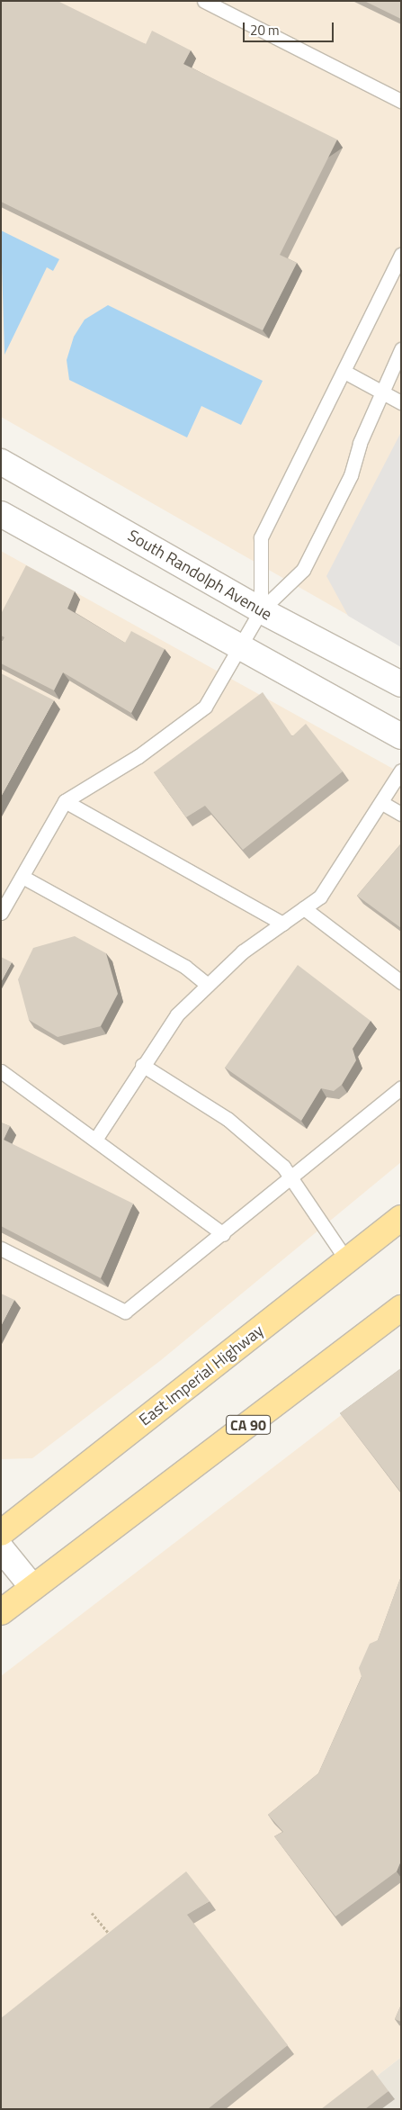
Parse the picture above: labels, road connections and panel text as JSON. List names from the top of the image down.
{
  "streets": {
    "main road": ["East Imperial Highway", "CA 90"],
    "street": ["South Randolph Avenue"]
  },
  "scale_bar": "20 m"
}
